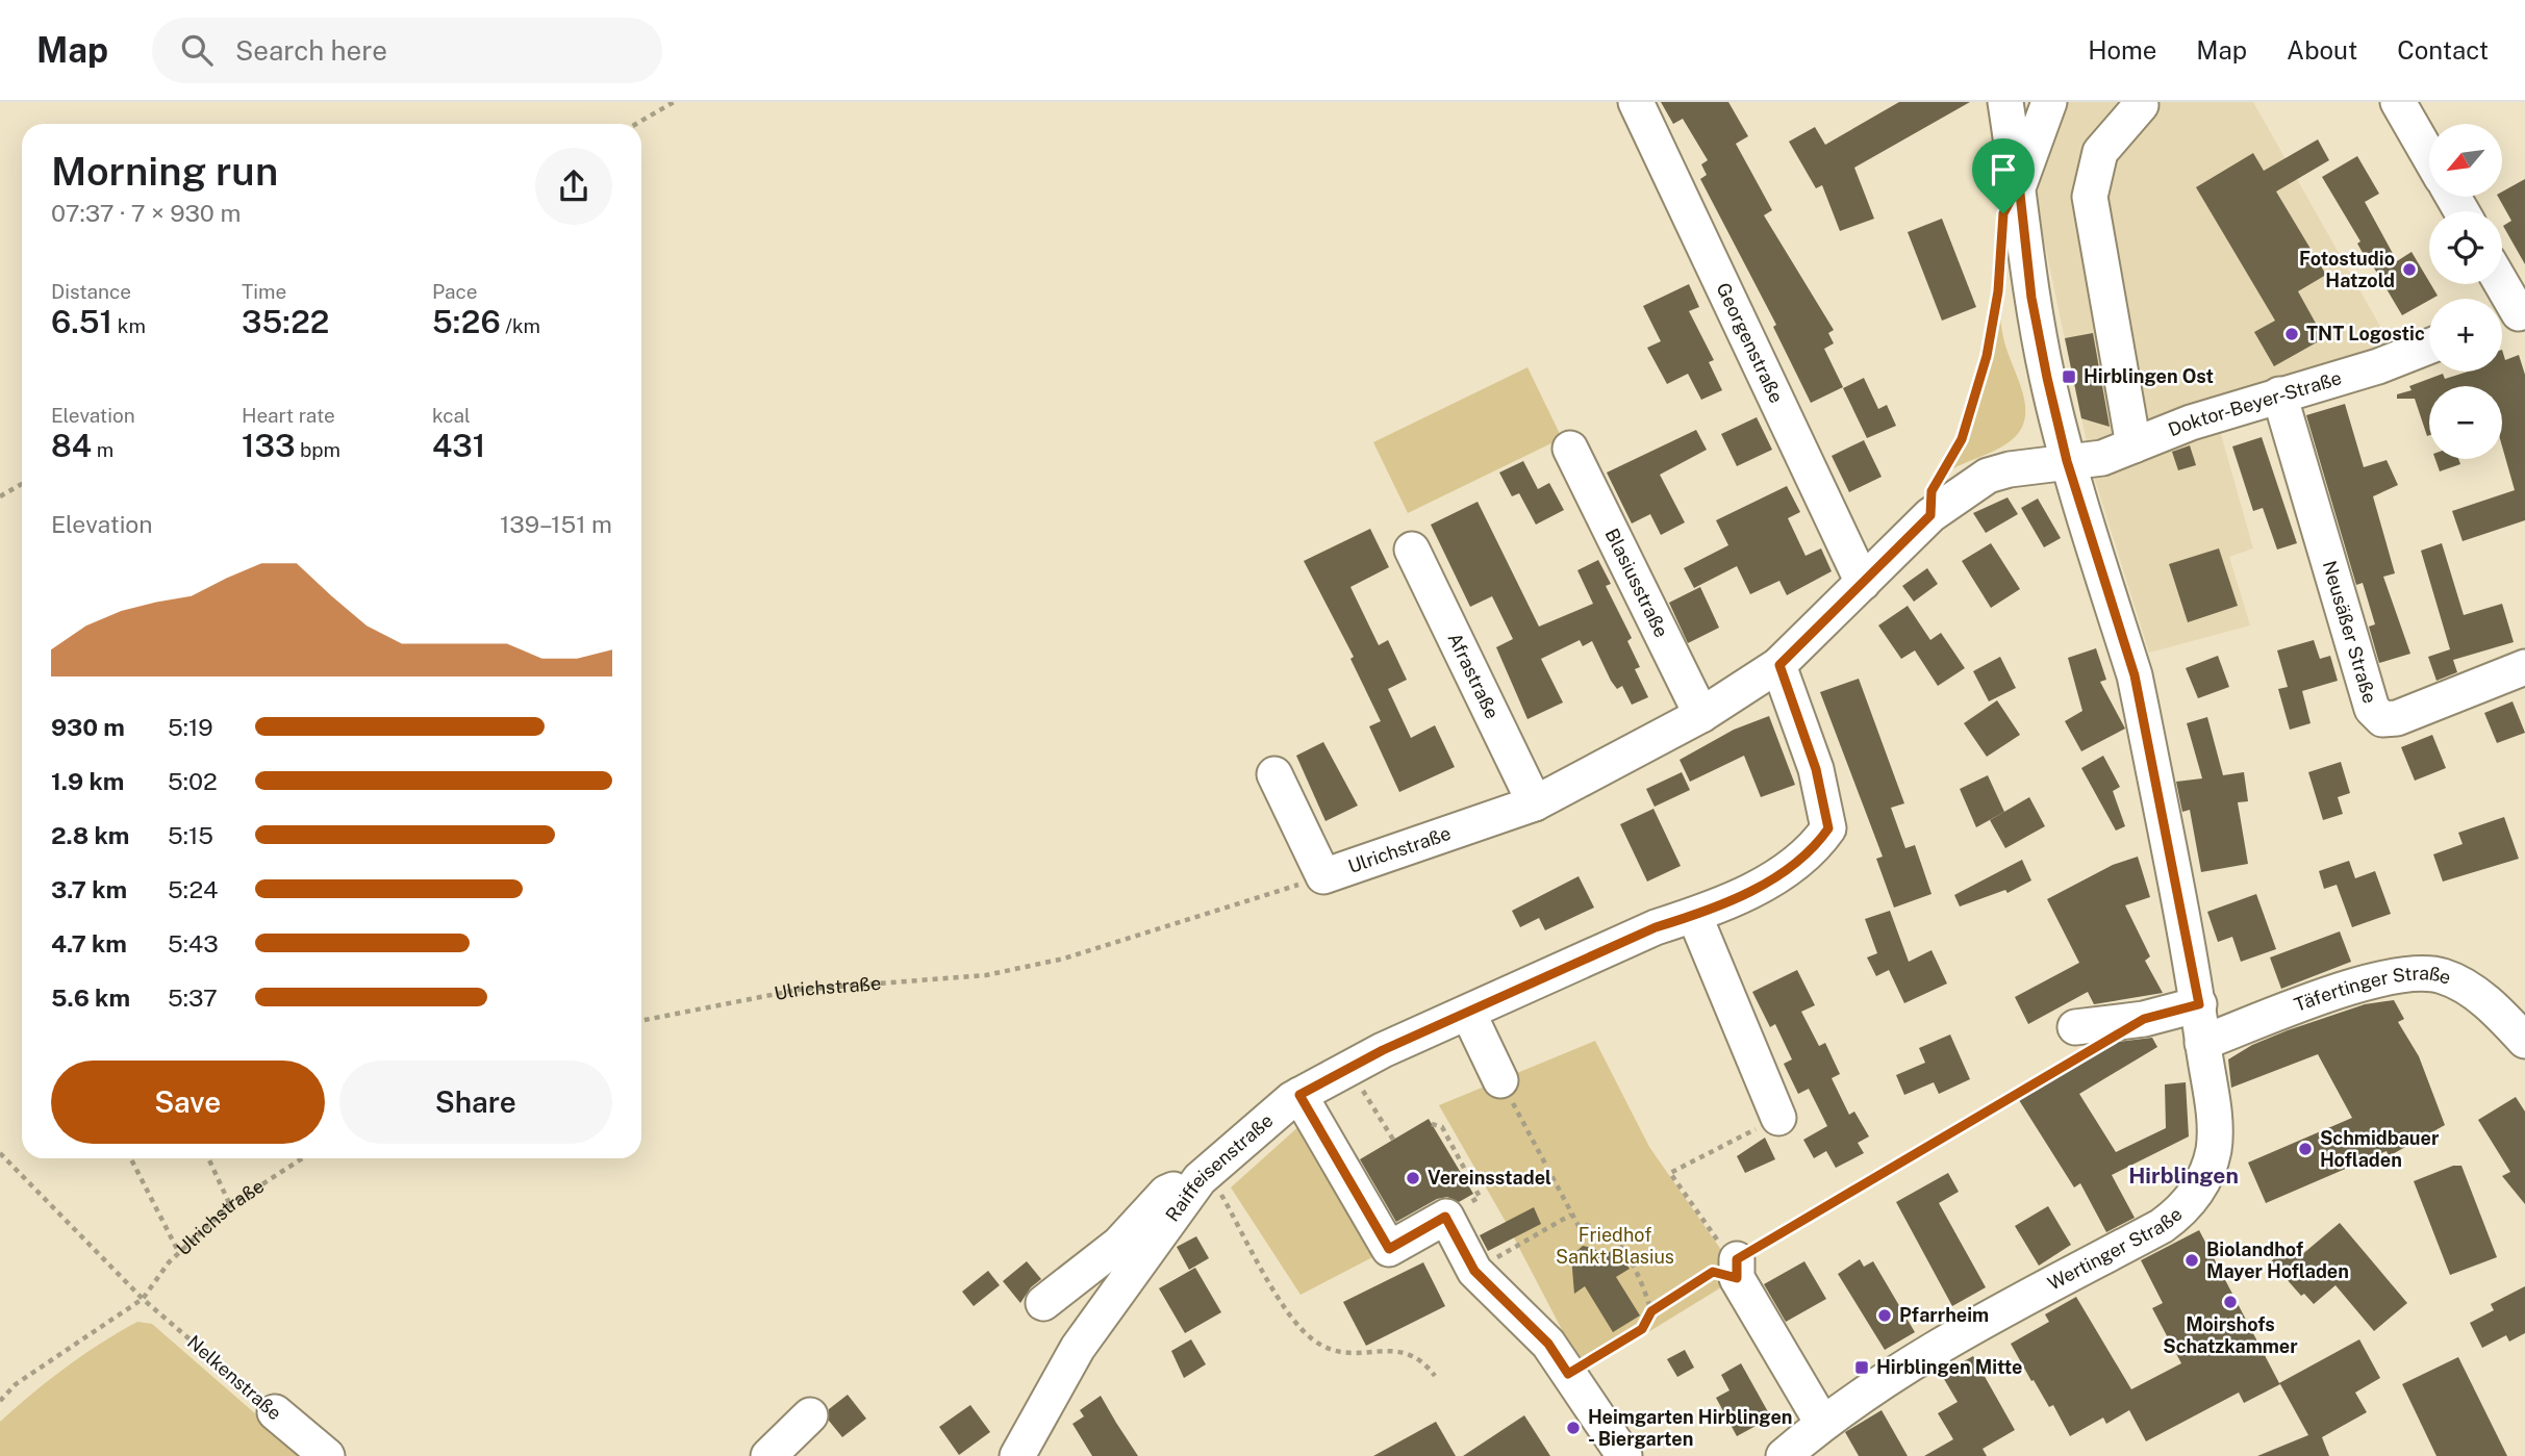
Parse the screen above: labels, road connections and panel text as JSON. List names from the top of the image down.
{
  "streets": {
    "street": [
      "Georgenstraße",
      "Doktor-Beyer-Straße",
      "Blasiusstraße",
      "Neusäßer Straße",
      "Afrastraße",
      "Ulrichstraße",
      "Täfertinger Straße",
      "Raiffeisenstraße",
      "Wertinger Straße",
      "Nelkenstraße"
    ]
  },
  "crossings": [
    ["Georgenstraße", "Ulrichstraße"],
    ["Doktor-Beyer-Straße", "Neusäßer Straße"],
    ["Doktor-Beyer-Straße", "Ulrichstraße"],
    ["Doktor-Beyer-Straße", "Wertinger Straße"],
    ["Blasiusstraße", "Ulrichstraße"],
    ["Afrastraße", "Ulrichstraße"],
    ["Ulrichstraße", "Raiffeisenstraße"],
    ["Ulrichstraße", "Wertinger Straße"],
    ["Ulrichstraße", "Nelkenstraße"],
    ["Täfertinger Straße", "Wertinger Straße"]
  ],
  "districts": ["Hirblingen"],
  "parks": ["Friedhof Sankt Blasius"],
  "places": {
    "other": [
      "Fotostudio Hatzold",
      "TNT Logostic",
      "Schmidbauer Hofladen",
      "Vereinsstadel",
      "Biolandhof Mayer Hofladen",
      "Moirshofs Schatzkammer",
      "Pfarrheim",
      "Heimgarten Hirblingen - Biergarten"
    ],
    "transit": ["Hirblingen Ost", "Hirblingen Mitte"]
  },
  "north": "bottom left",
  "page": {
    "header": "Map",
    "search": "Search here",
    "nav": [
      "Home",
      "Map",
      "About",
      "Contact"
    ],
    "map_buttons": ["+", "−"],
    "heading": ["Morning run", "07:37 · 7 × 930 m"],
    "stats": [
      ["Distance", "6.51 km"],
      ["Time", "35:22"],
      ["Pace", "5:26 /km"],
      ["Elevation", "84 m"],
      ["Heart rate", "133 bpm"],
      ["kcal", "431"]
    ],
    "chart": ["Elevation", "139–151 m"],
    "list": [
      {
        "name": "930 m",
        "note": "5:19"
      },
      {
        "name": "1.9 km",
        "note": "5:02"
      },
      {
        "name": "2.8 km",
        "note": "5:15"
      },
      {
        "name": "3.7 km",
        "note": "5:24"
      },
      {
        "name": "4.7 km",
        "note": "5:43"
      },
      {
        "name": "5.6 km",
        "note": "5:37"
      }
    ],
    "buttons": ["Save", "Share"]
  }
}
